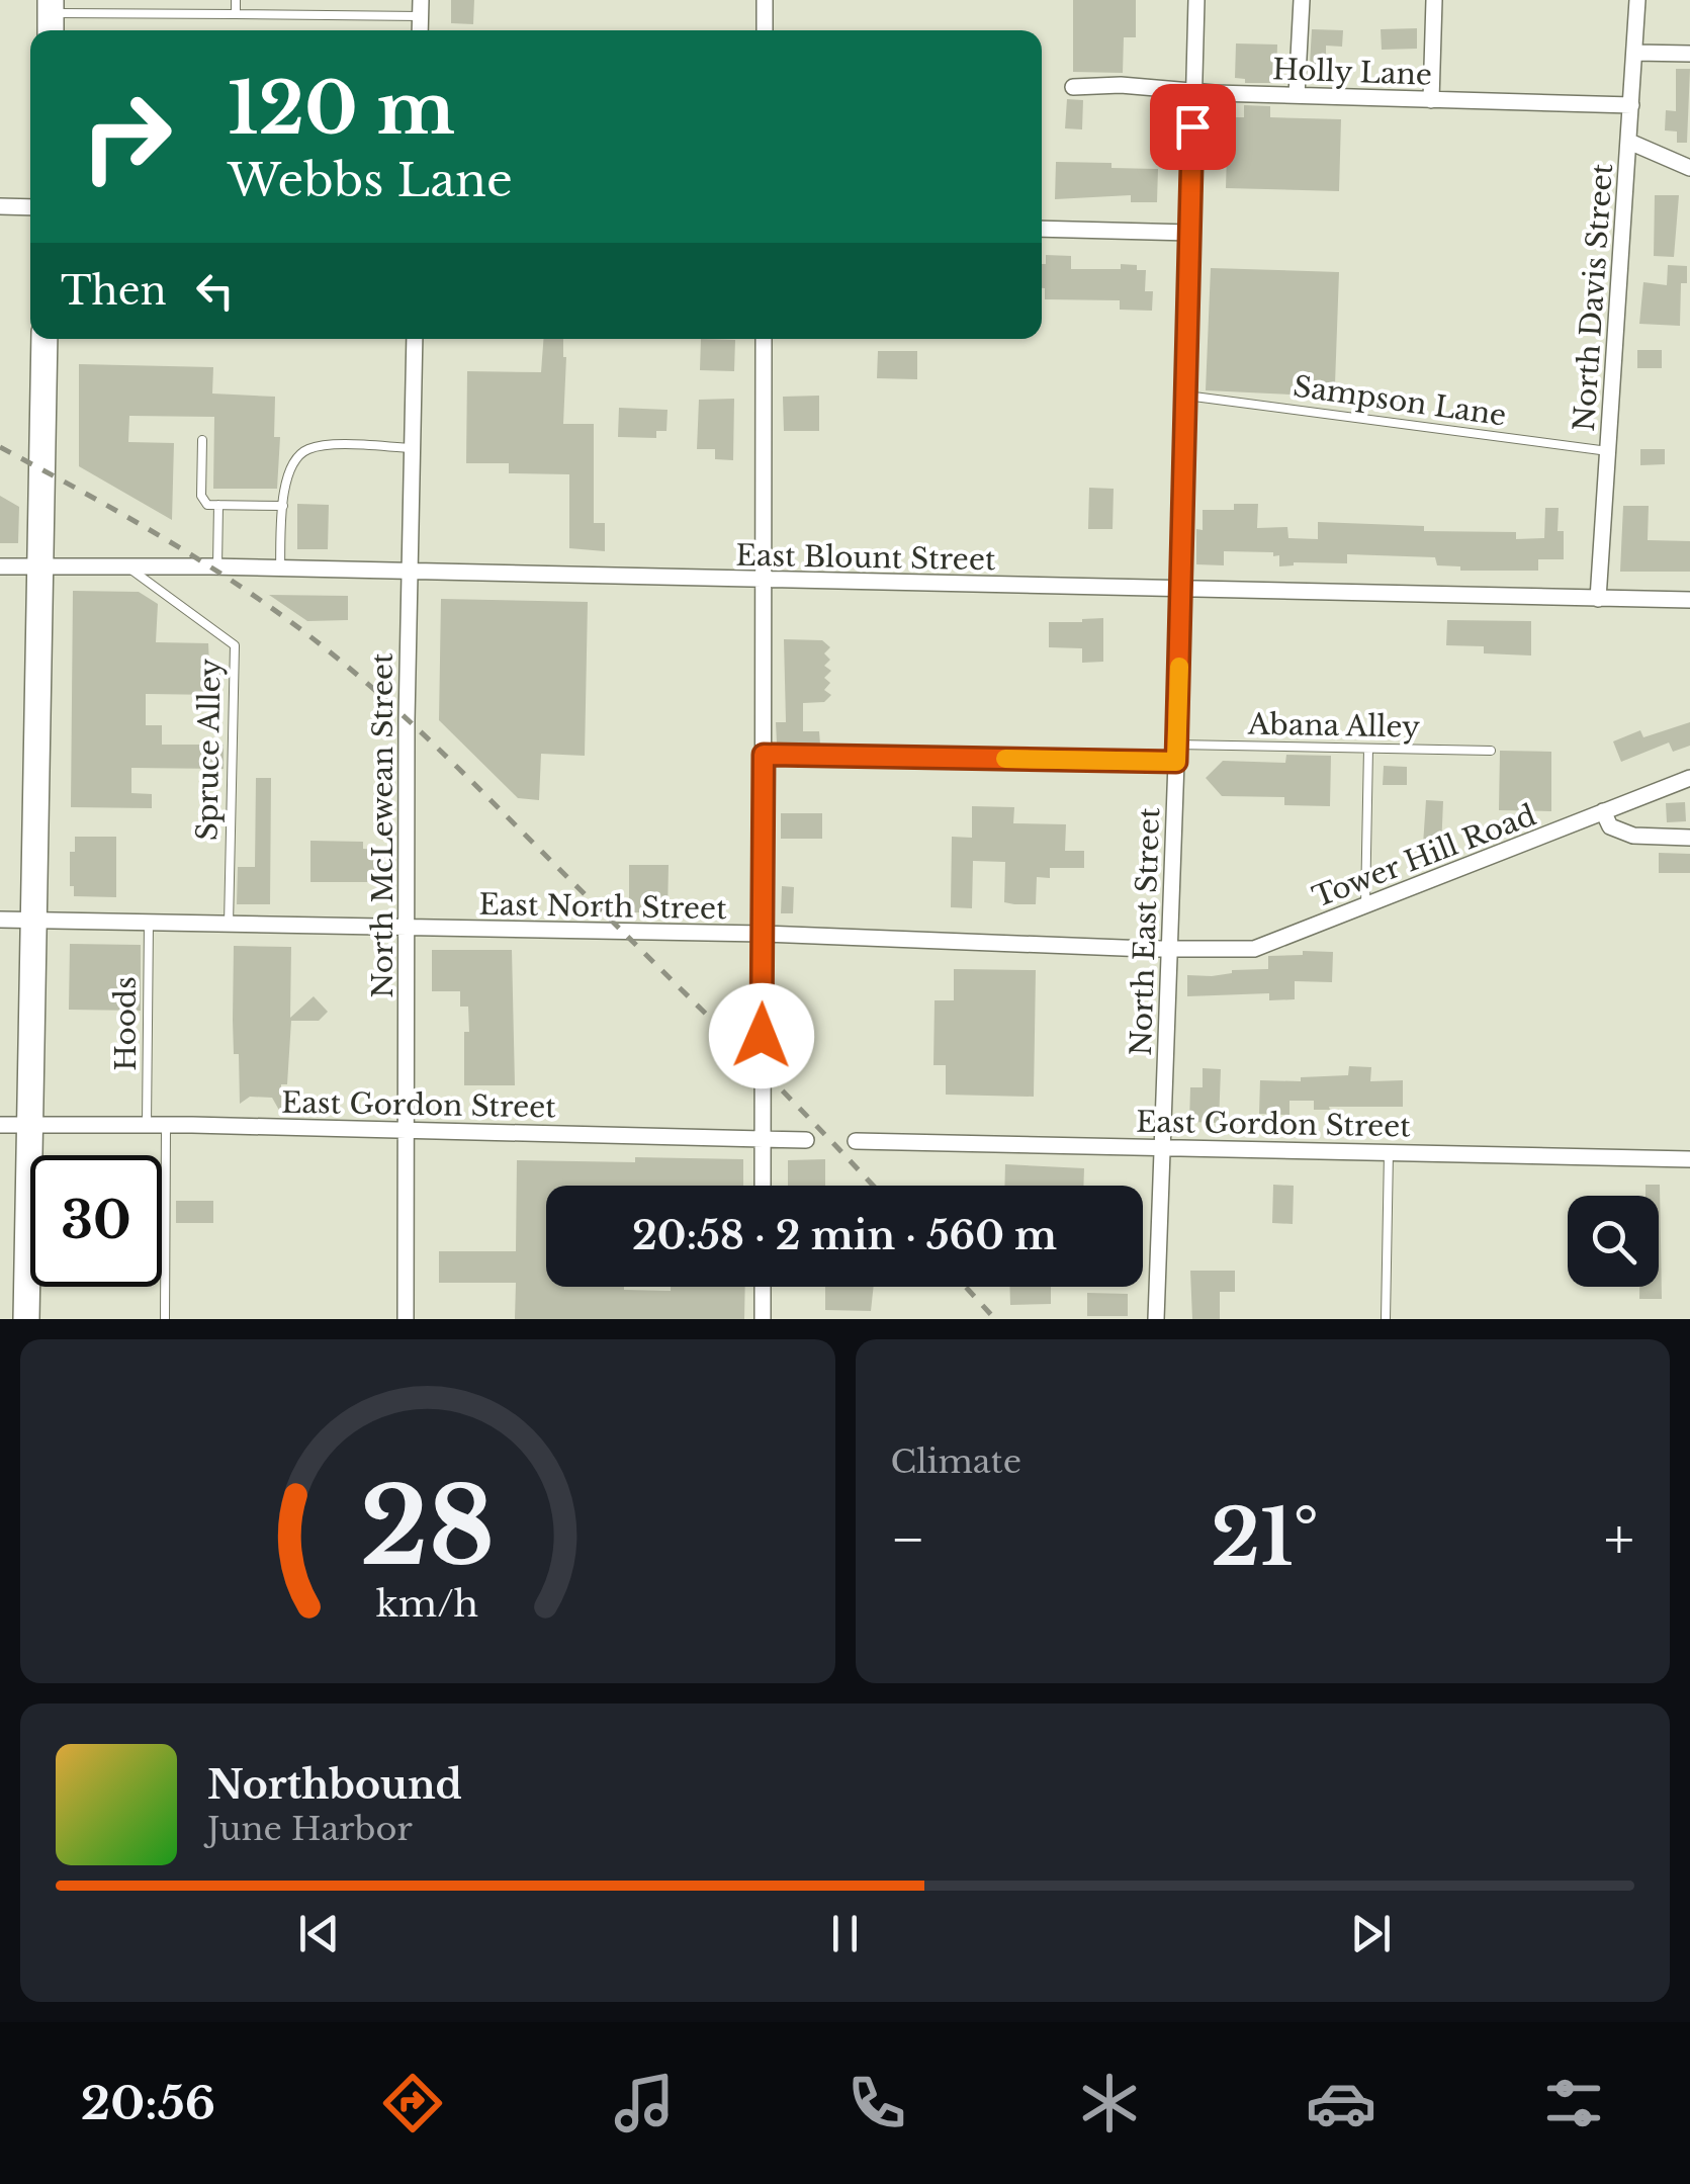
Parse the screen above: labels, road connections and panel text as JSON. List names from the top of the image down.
{
  "streets": {
    "street": [
      "Holly Lane",
      "North Davis Street",
      "East Blount Street",
      "North McLewean Street",
      "Tower Hill Road",
      "East North Street",
      "North East Street",
      "East Gordon Street"
    ],
    "lane": [
      "Sampson Lane",
      "Abana Alley",
      "Spruce Alley",
      "Hoods"
    ]
  },
  "crossings": [
    ["Holly Lane", "North Davis Street"],
    ["Holly Lane", "North East Street"],
    ["North Davis Street", "Sampson Lane"],
    ["North Davis Street", "East Blount Street"],
    ["Sampson Lane", "North East Street"],
    ["East Blount Street", "Spruce Alley"],
    ["East Blount Street", "North McLewean Street"],
    ["East Blount Street", "North East Street"],
    ["Abana Alley", "North East Street"],
    ["Spruce Alley", "East North Street"],
    ["North McLewean Street", "East North Street"],
    ["North McLewean Street", "East Gordon Street"],
    ["Tower Hill Road", "East North Street"],
    ["Tower Hill Road", "North East Street"],
    ["East North Street", "North East Street"],
    ["East North Street", "Hoods"],
    ["North East Street", "East Gordon Street"],
    ["Hoods", "East Gordon Street"]
  ],
  "page": {
    "turn": ["120 m", "Webbs Lane"],
    "then": "Then",
    "limit": "30",
    "trip": "20:58 · 2 min · 560 m",
    "tile": "Climate",
    "heat": ["−", "21°", "+"],
    "song": ["Northbound", "June Harbor"],
    "tabs": "20:56",
    "gauge": ["28", "km/h"]
  }
}
